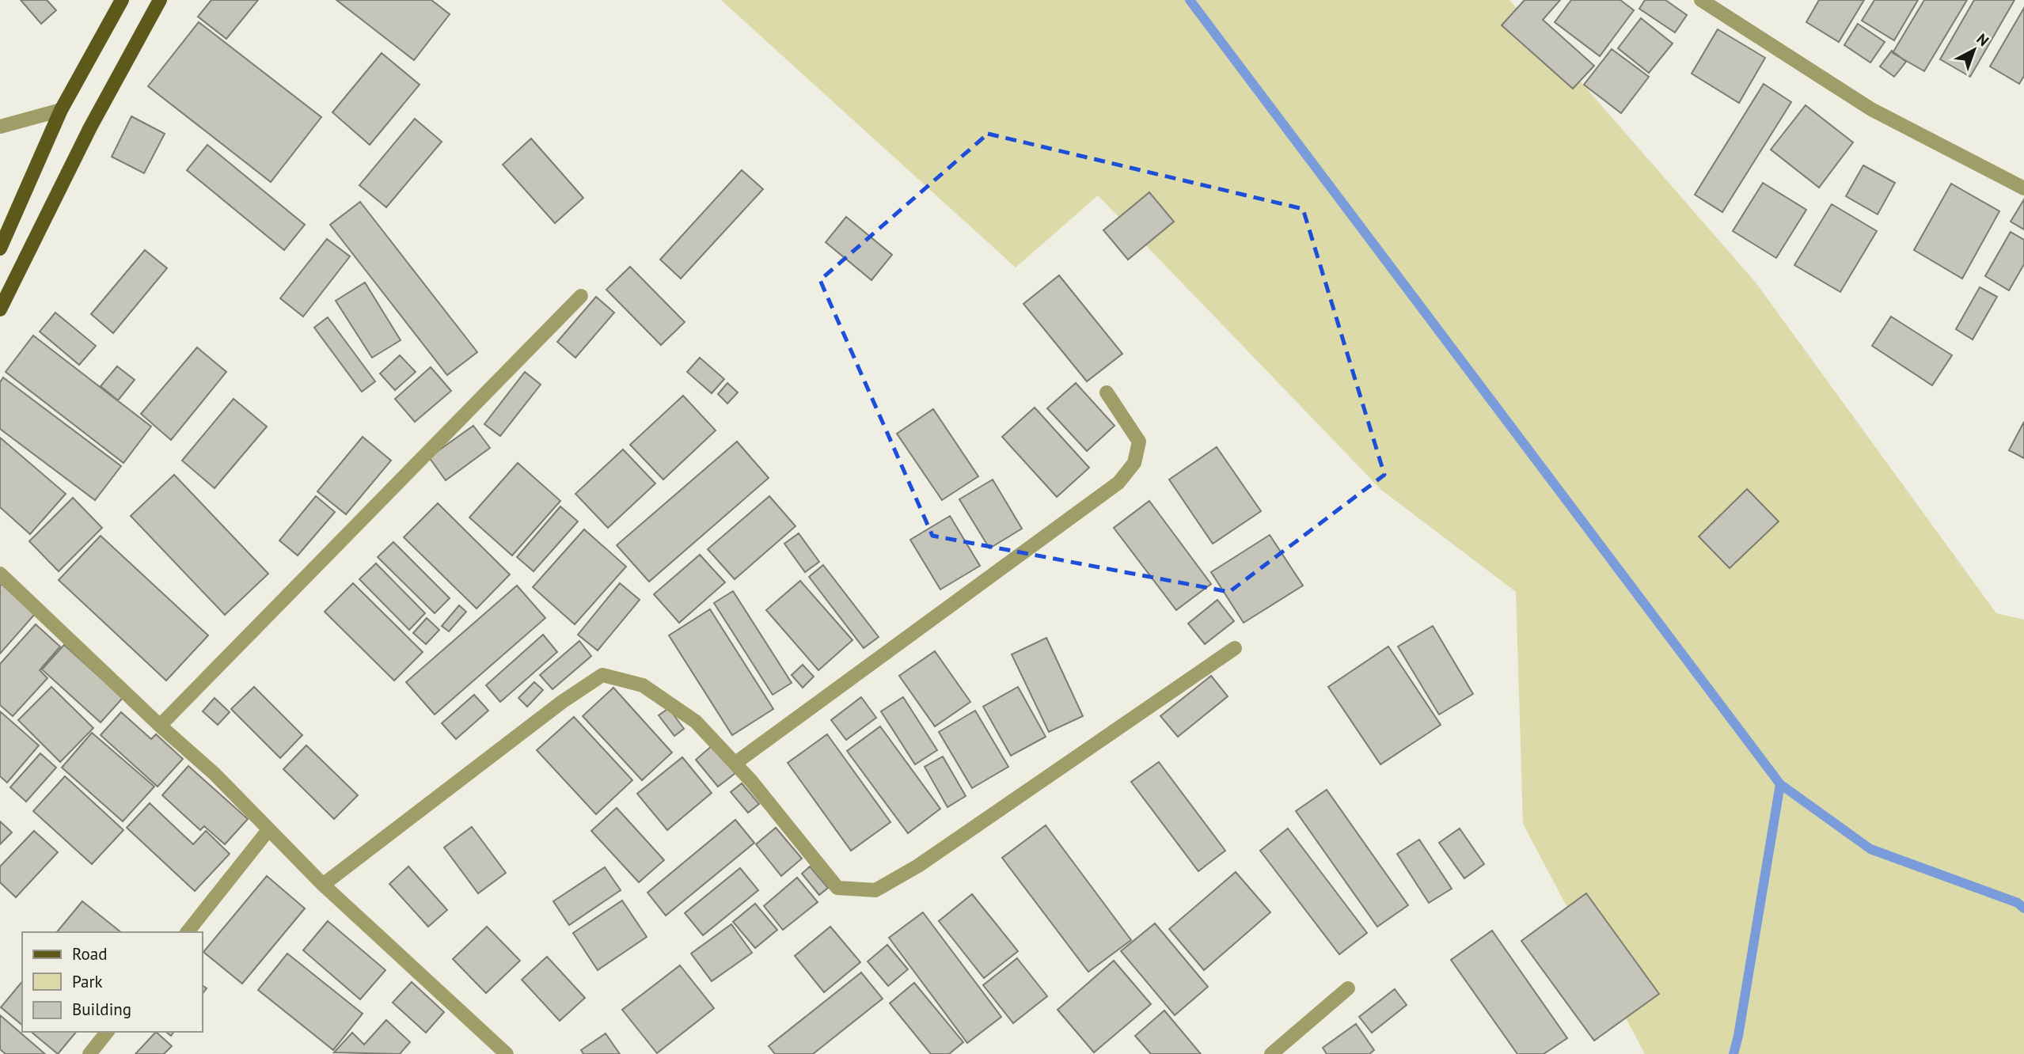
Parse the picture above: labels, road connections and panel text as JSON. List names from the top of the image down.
{
  "legend": ["Road", "Park", "Building"],
  "north": "top right"
}
